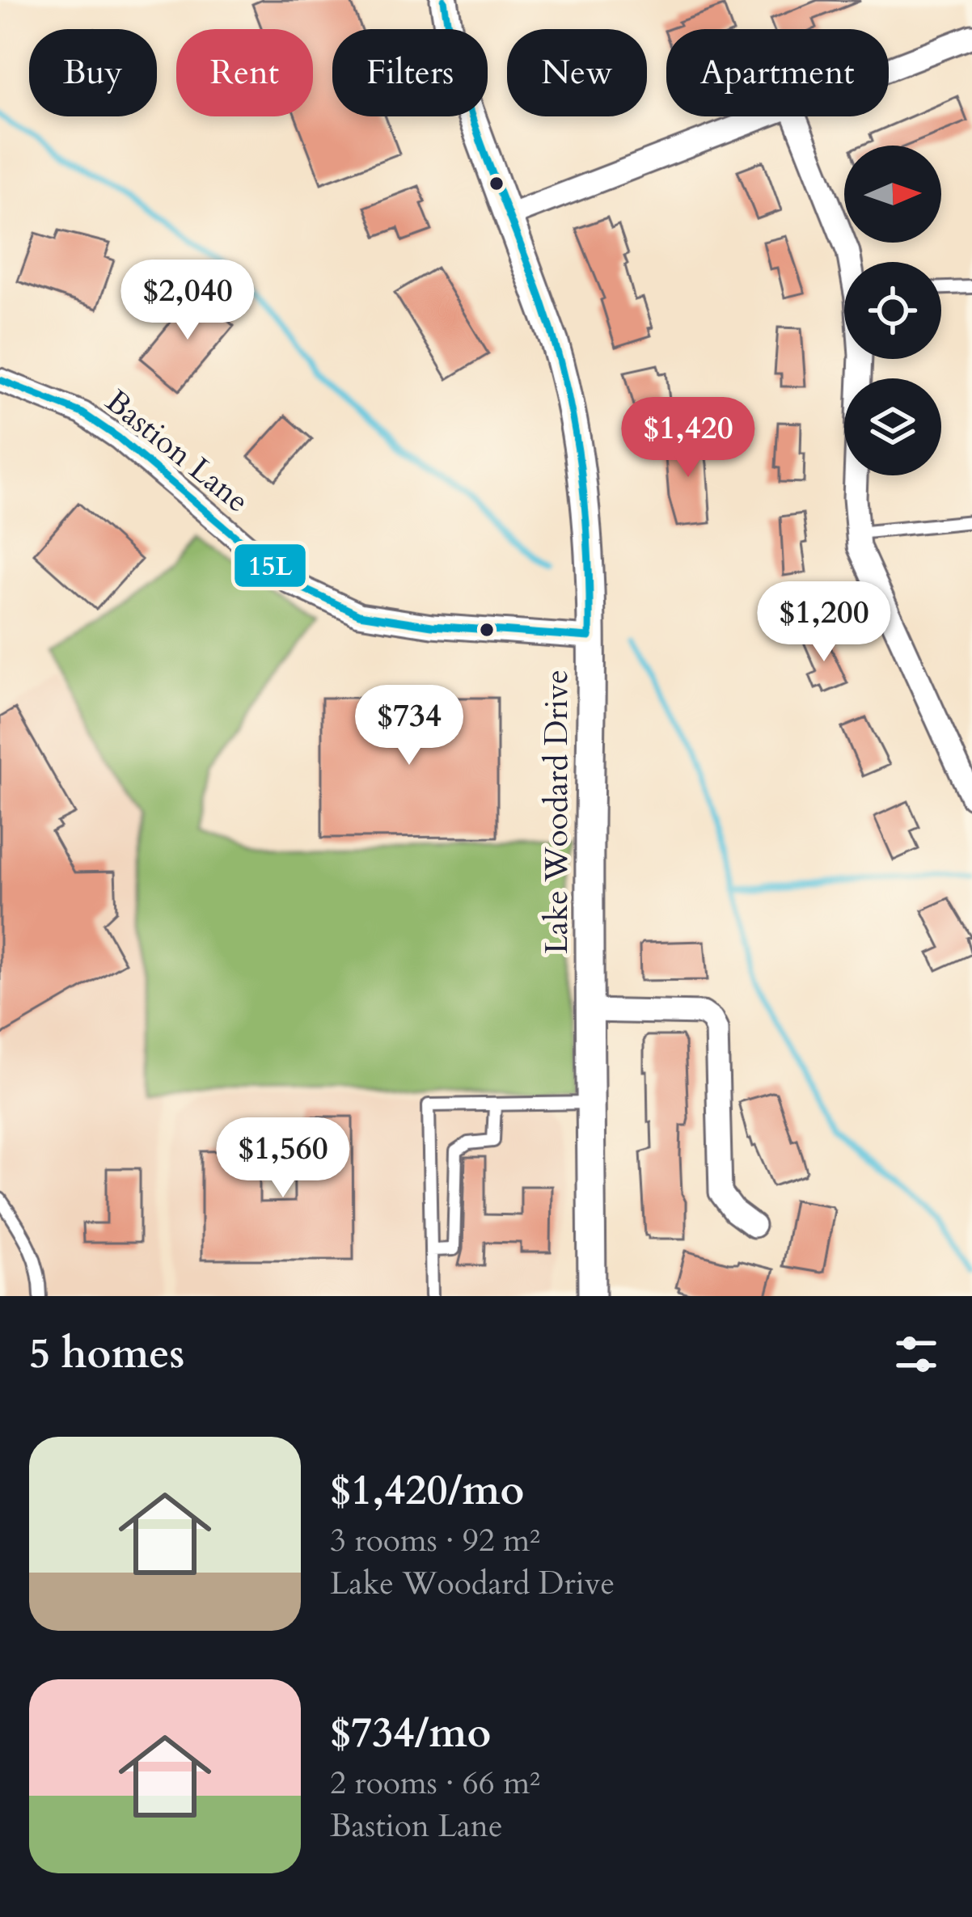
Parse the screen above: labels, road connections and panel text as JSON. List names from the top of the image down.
{
  "streets": {
    "street": ["Bastion Lane", "Lake Woodard Drive"]
  },
  "crossings": [
    ["Bastion Lane", "Lake Woodard Drive"]
  ],
  "lines": ["transit line 15L"],
  "north": "right",
  "page": {
    "chip": [
      "Buy",
      "Rent",
      "Filters",
      "New",
      "Apartment"
    ],
    "price": [
      "$2,040",
      "$1,420",
      "$1,200",
      "$734",
      "$1,560"
    ],
    "heading": "5 homes",
    "list": [
      {
        "name": "$1,420/mo",
        "note": "3 rooms · 92 m² · Lake Woodard Drive"
      },
      {
        "name": "$734/mo",
        "note": "2 rooms · 66 m² · Bastion Lane"
      }
    ]
  }
}
